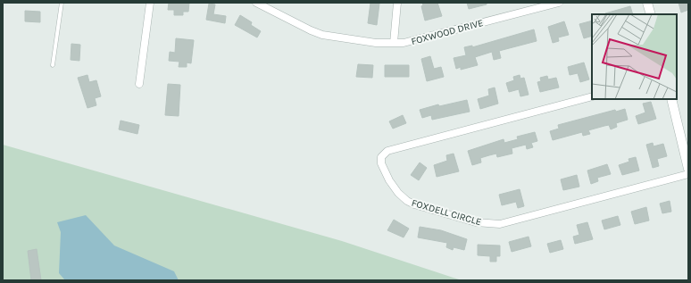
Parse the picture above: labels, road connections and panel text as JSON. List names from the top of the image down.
{
  "streets": {
    "street": ["FOXWOOD DRIVE", "FOXDELL CIRCLE"]
  }
}
